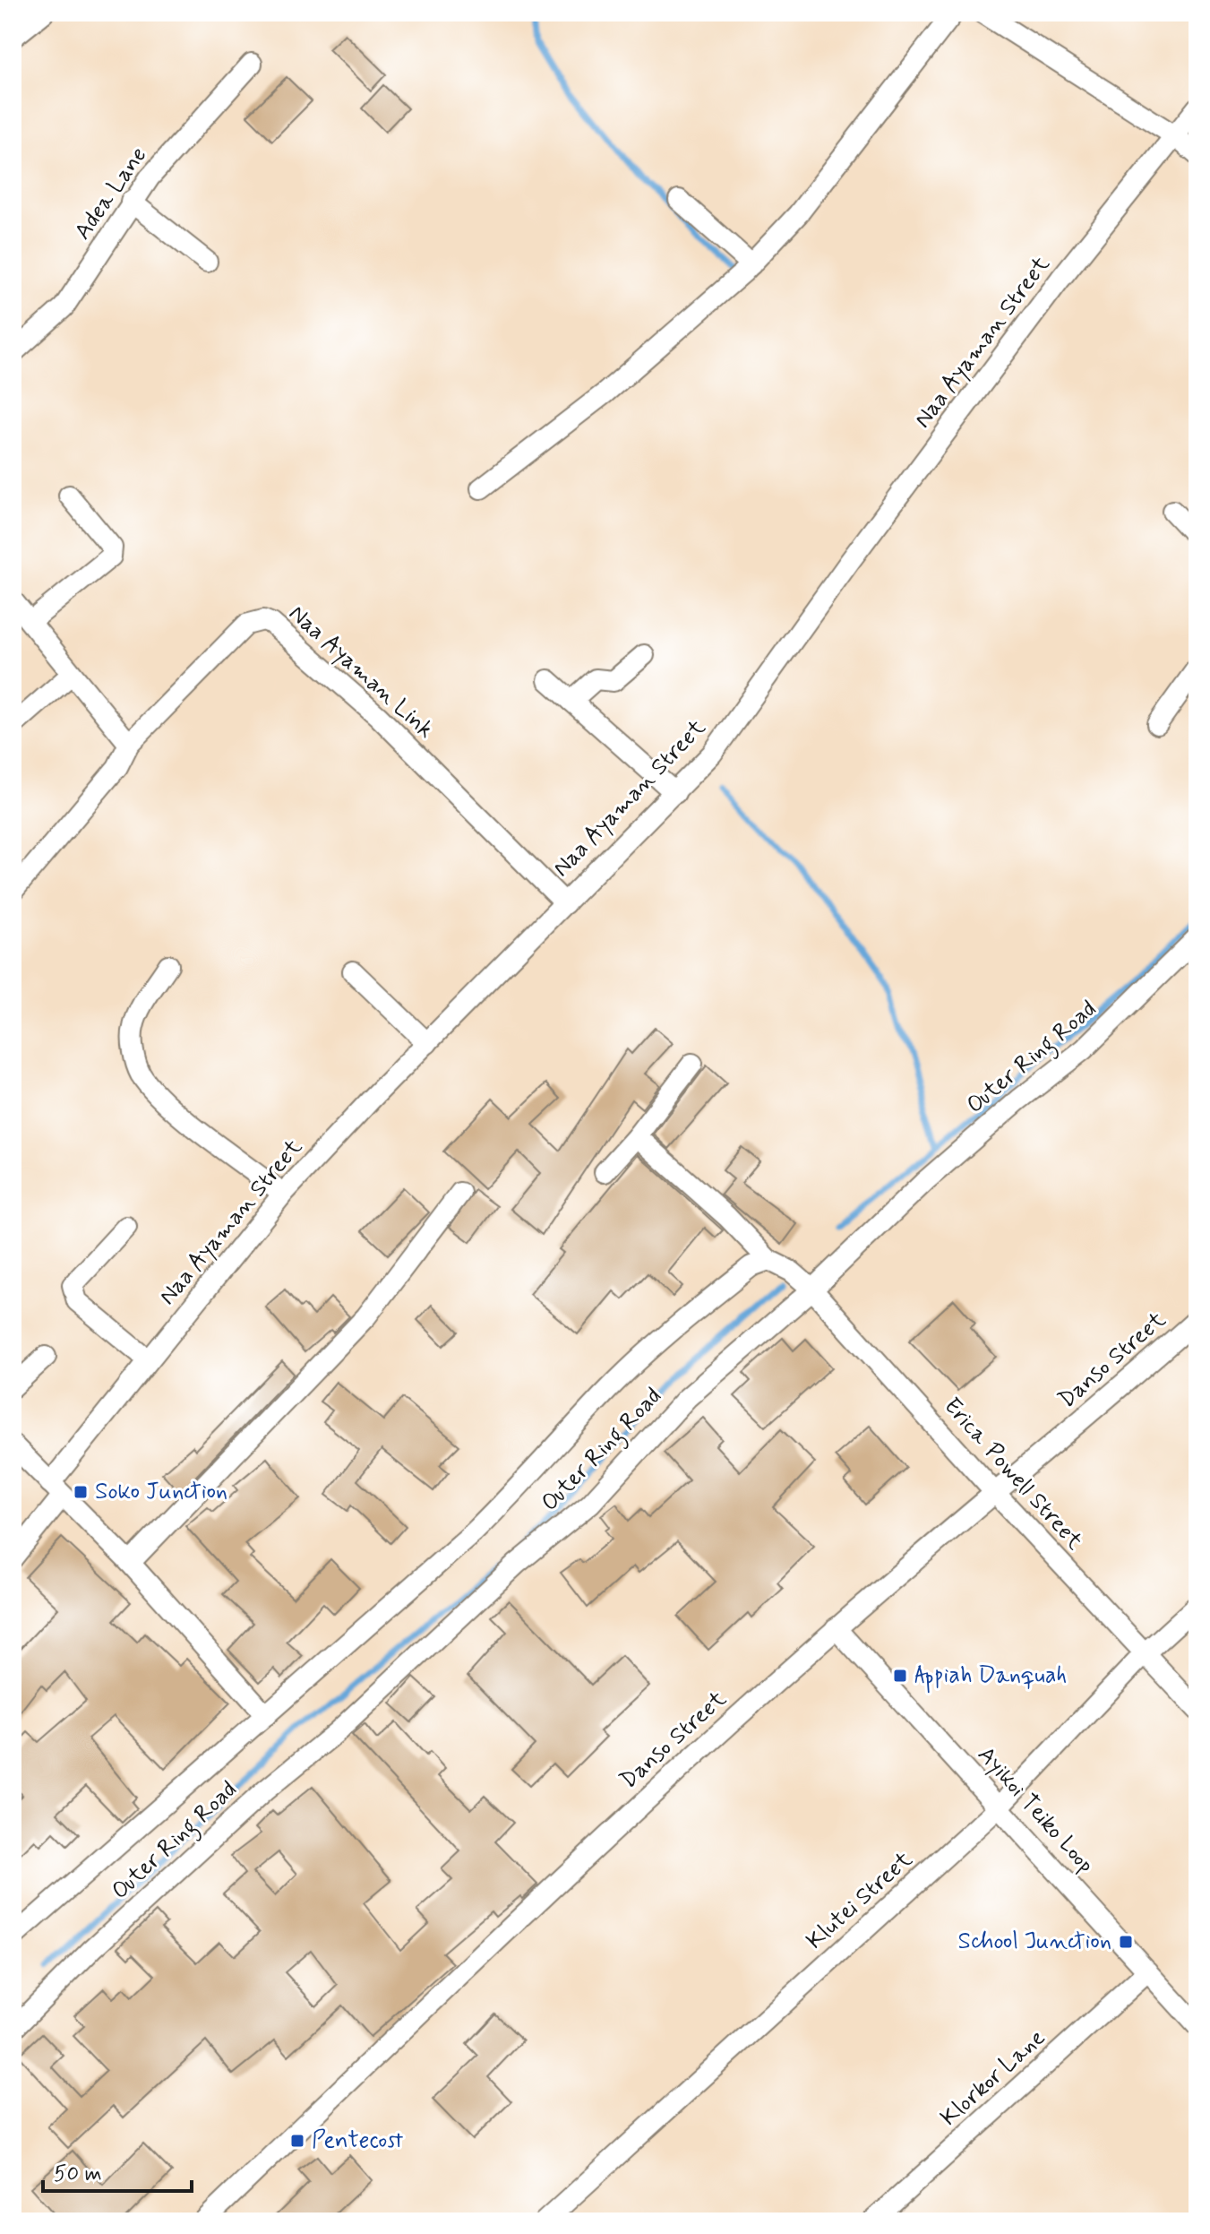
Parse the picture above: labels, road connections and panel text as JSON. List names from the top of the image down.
{
  "streets": {
    "street": [
      "Adea Lane",
      "Naa Ayaman Street",
      "Naa Ayaman Link",
      "Outer Ring Road",
      "Danso Street",
      "Erica Powell Street",
      "Ayikoi Teiko Loop",
      "Klutei Street",
      "Klorkor Lane"
    ]
  },
  "crossings": [
    ["Naa Ayaman Street", "Naa Ayaman Link"],
    ["Outer Ring Road", "Erica Powell Street"],
    ["Danso Street", "Erica Powell Street"],
    ["Danso Street", "Ayikoi Teiko Loop"],
    ["Erica Powell Street", "Klutei Street"],
    ["Ayikoi Teiko Loop", "Klutei Street"],
    ["Ayikoi Teiko Loop", "Klorkor Lane"]
  ],
  "places": {
    "transit": [
      "Soko Junction",
      "Appiah Danquah",
      "School Junction",
      "Pentecost"
    ]
  },
  "scale_bar": "50 m"
}
